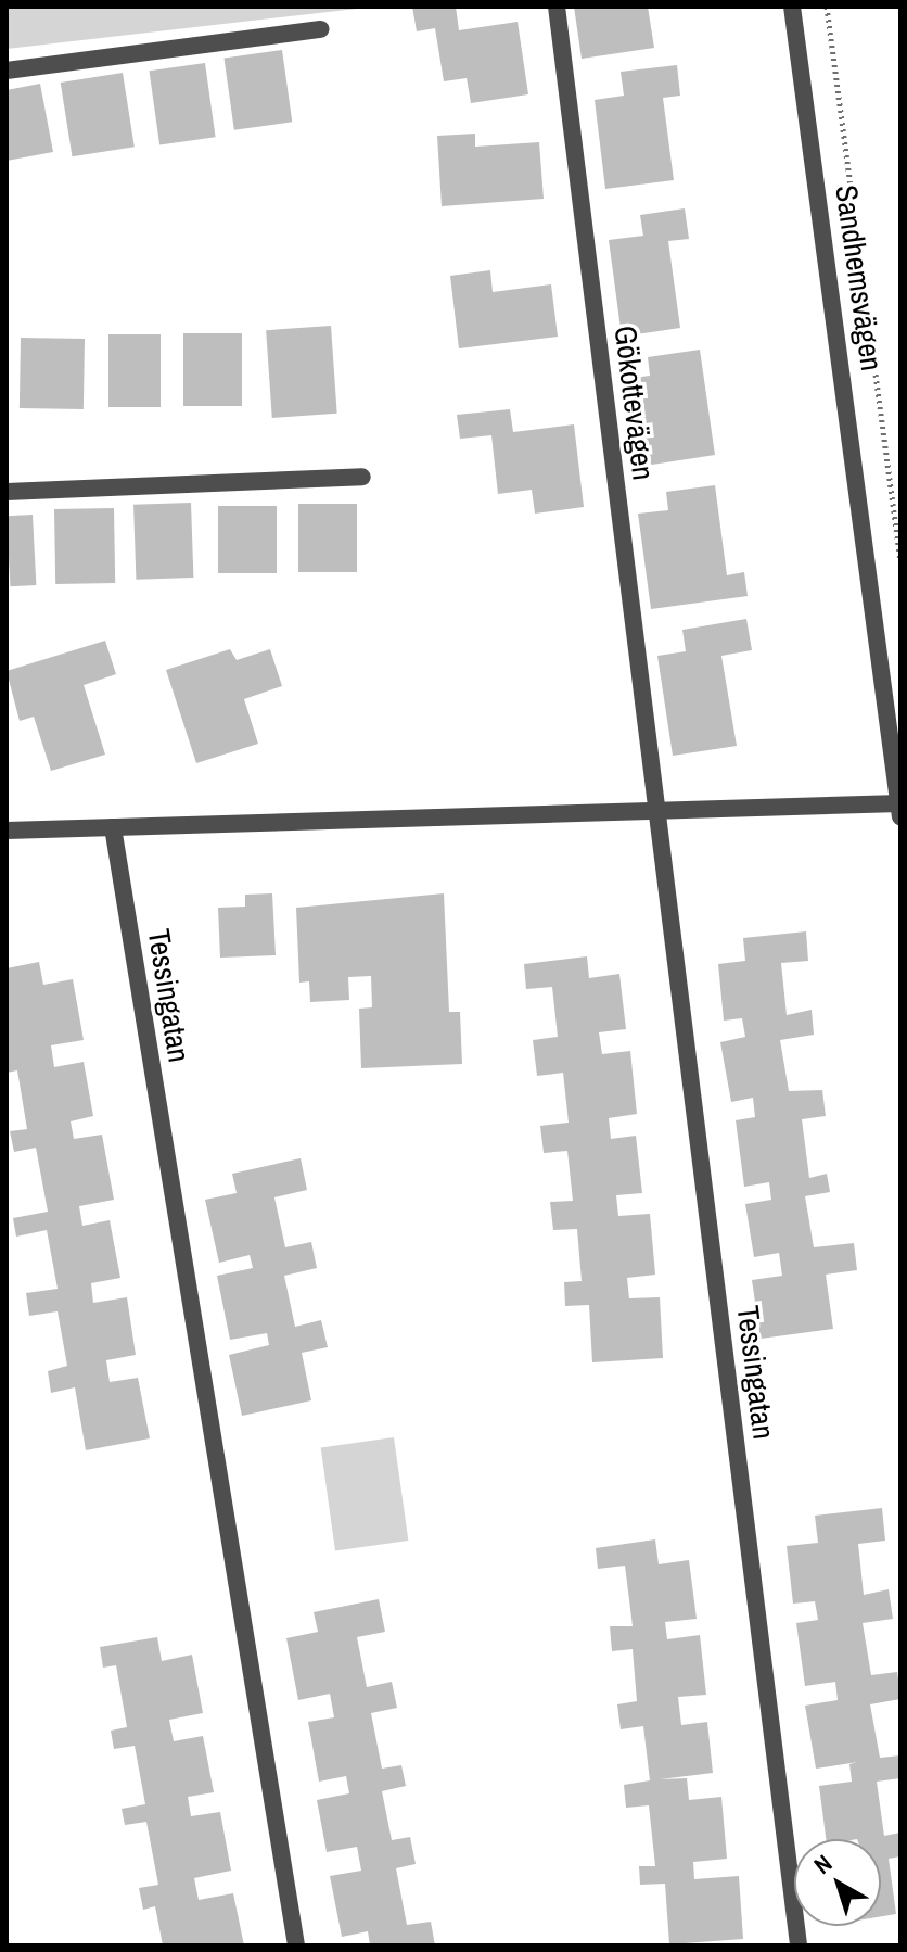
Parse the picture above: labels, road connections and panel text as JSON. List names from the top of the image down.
{
  "streets": {
    "street": ["Sandhemsvägen", "Gökottevägen", "Tessingatan"]
  },
  "crossings": [
    ["Gökottevägen", "Tessingatan"]
  ],
  "north": "top left"
}
